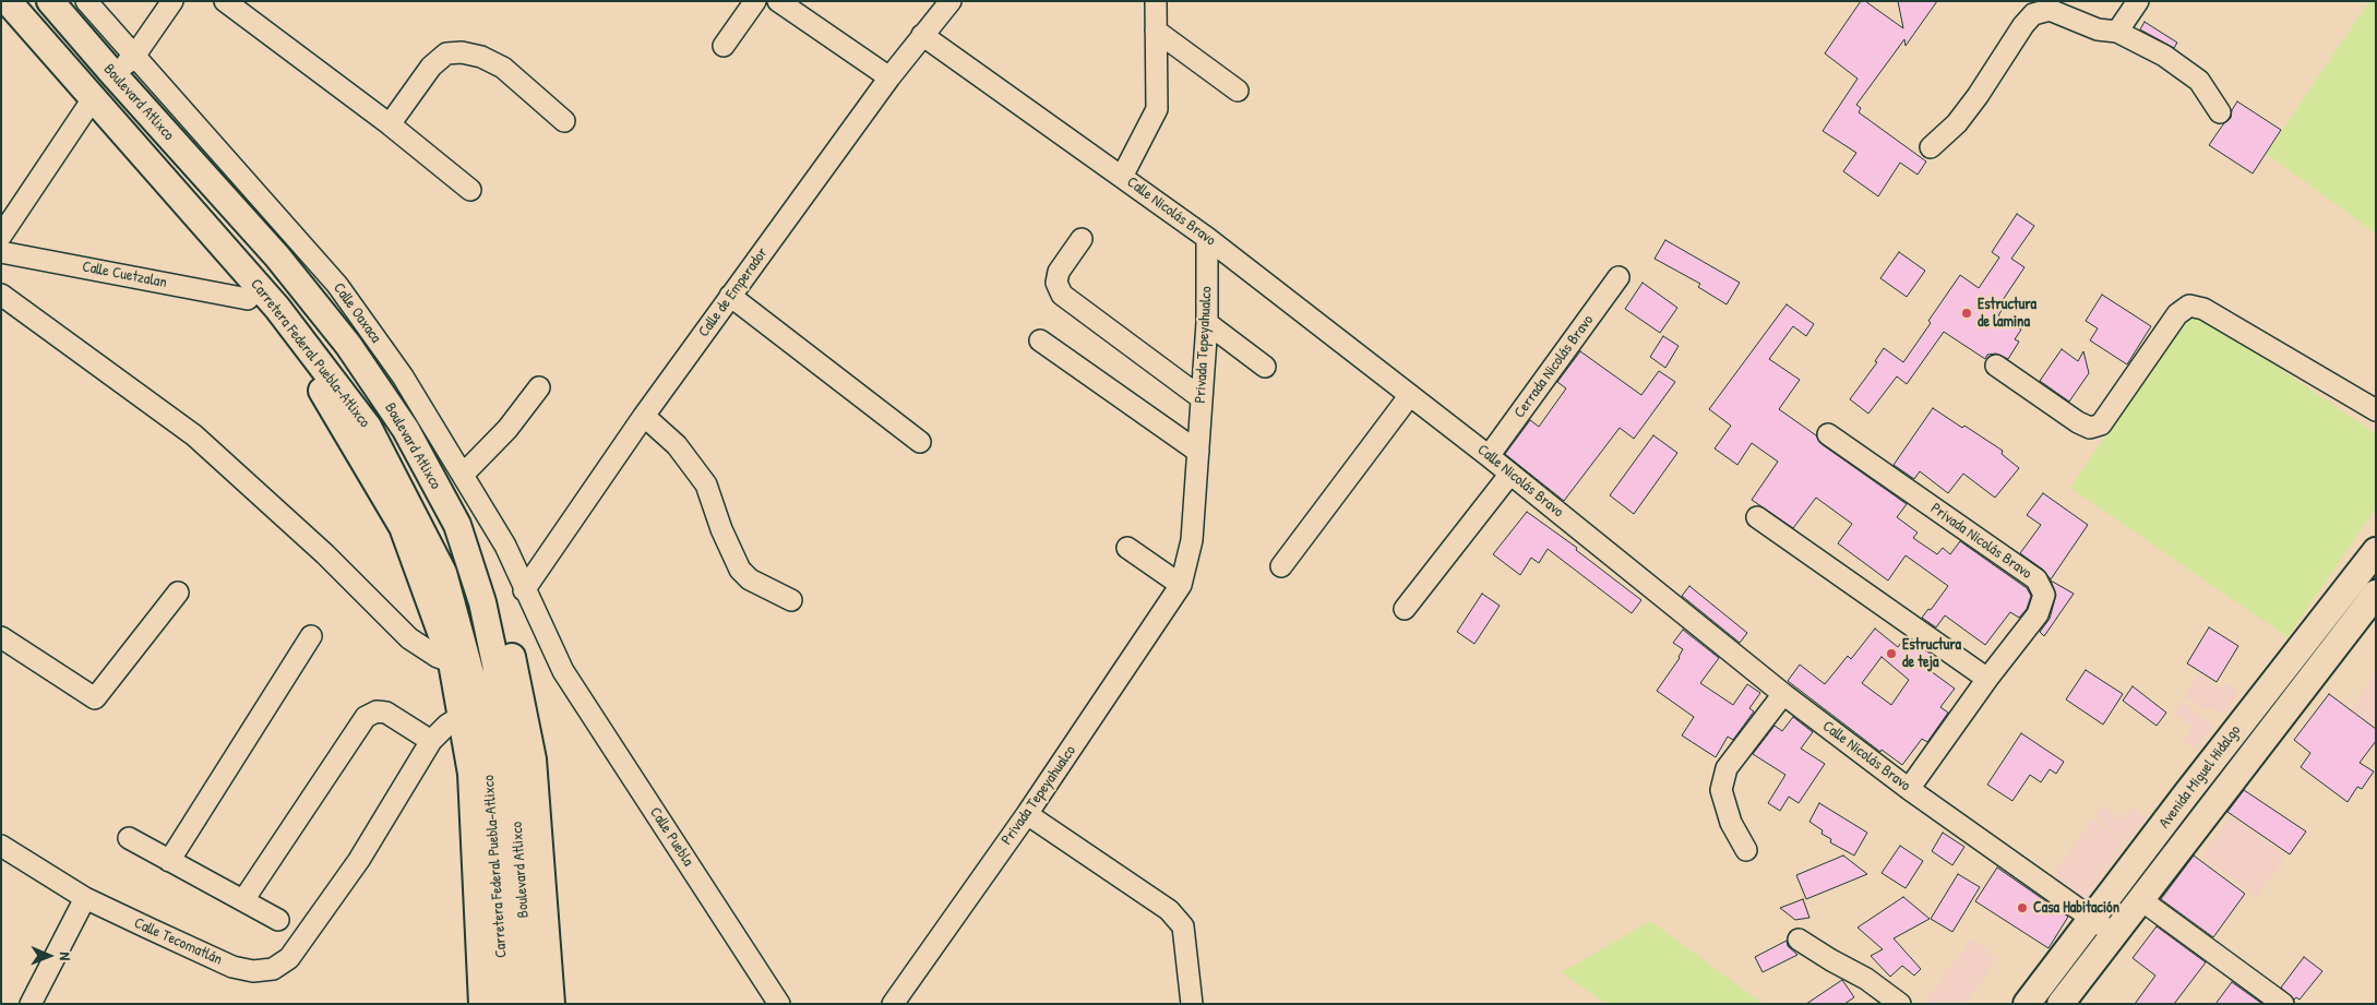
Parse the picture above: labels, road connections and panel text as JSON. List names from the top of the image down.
{
  "streets": {
    "main road": ["Boulevard Atlixco", "Carretera Federal Puebla-Atlixco", "Avenida Miguel Hidalgo"],
    "street": [
      "Calle Nicolás Bravo",
      "Calle Cuetzalan",
      "Calle de Emperador",
      "Calle Oaxaca",
      "Privada Tepeyahualco",
      "Cerrada Nicolás Bravo",
      "Privada Nicolás Bravo",
      "Calle Puebla",
      "Calle Tecomatlán"
    ]
  },
  "crossings": [
    ["Boulevard Atlixco", "Carretera Federal Puebla-Atlixco"],
    ["Calle Nicolás Bravo", "Calle de Emperador"],
    ["Calle Nicolás Bravo", "Privada Tepeyahualco"],
    ["Calle Nicolás Bravo", "Cerrada Nicolás Bravo"],
    ["Calle Nicolás Bravo", "Privada Nicolás Bravo"],
    ["Calle Nicolás Bravo", "Avenida Miguel Hidalgo"],
    ["Calle de Emperador", "Calle Oaxaca"],
    ["Calle Oaxaca", "Calle Puebla"]
  ],
  "places": ["Estructura de lamina", "Estructura de teja", "Casa Habitación"],
  "north": "right"
}
